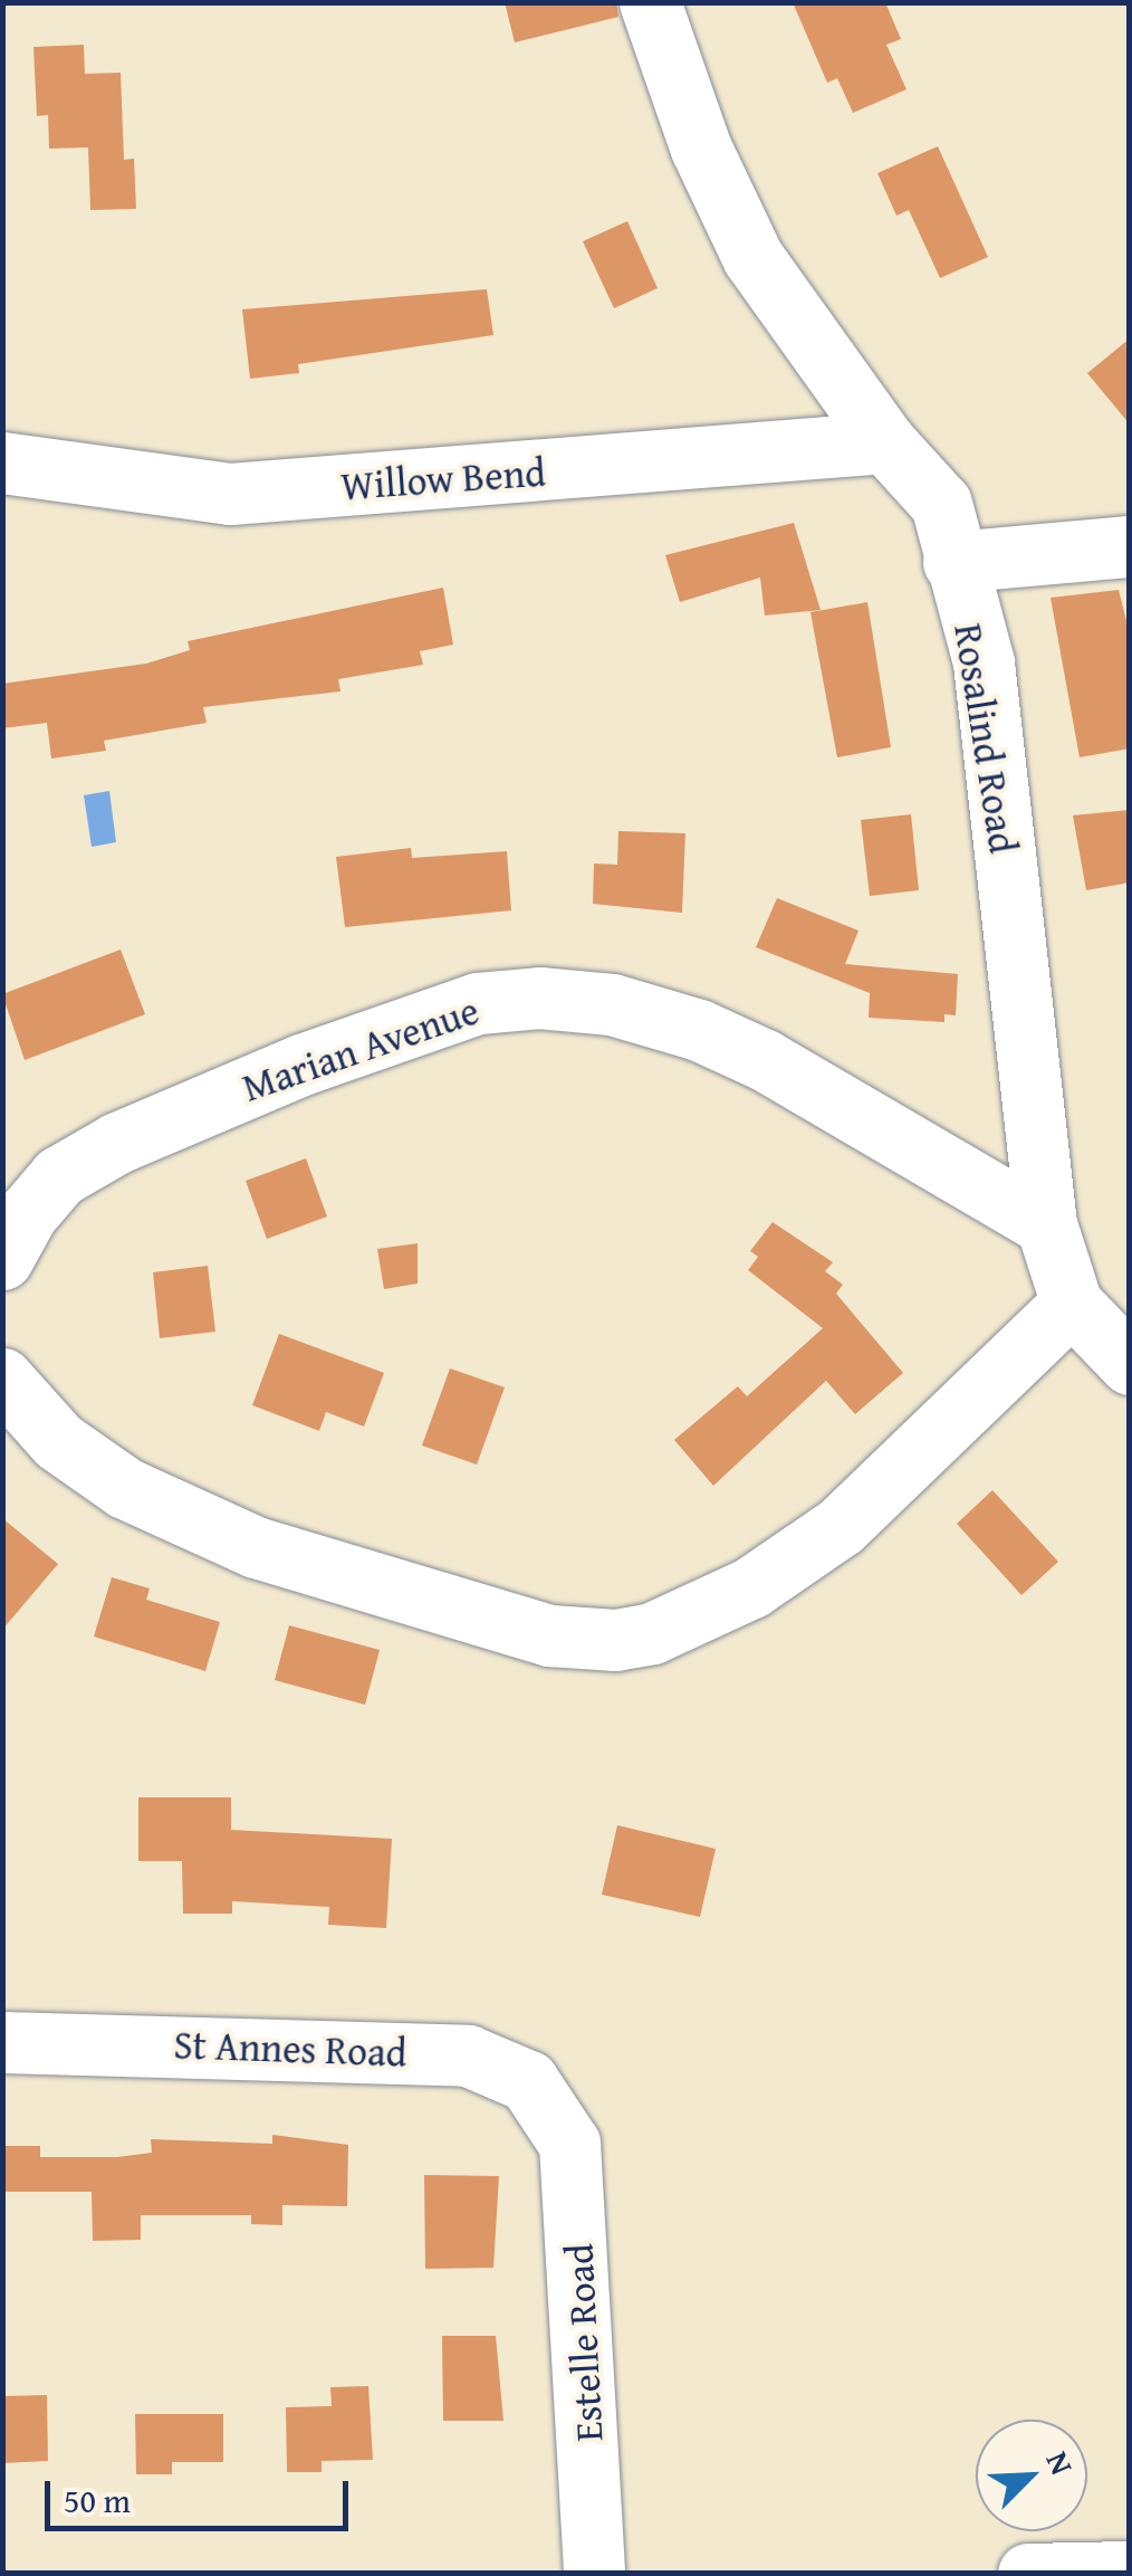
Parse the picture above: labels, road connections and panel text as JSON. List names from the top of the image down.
{
  "streets": {
    "street": [
      "Willow Bend",
      "Rosalind Road",
      "Marian Avenue",
      "St Annes Road",
      "Estelle Road"
    ]
  },
  "crossings": [
    ["Willow Bend", "Rosalind Road"],
    ["Rosalind Road", "Marian Avenue"],
    ["St Annes Road", "Estelle Road"]
  ],
  "scale_bar": "50 m",
  "north": "top right"
}
